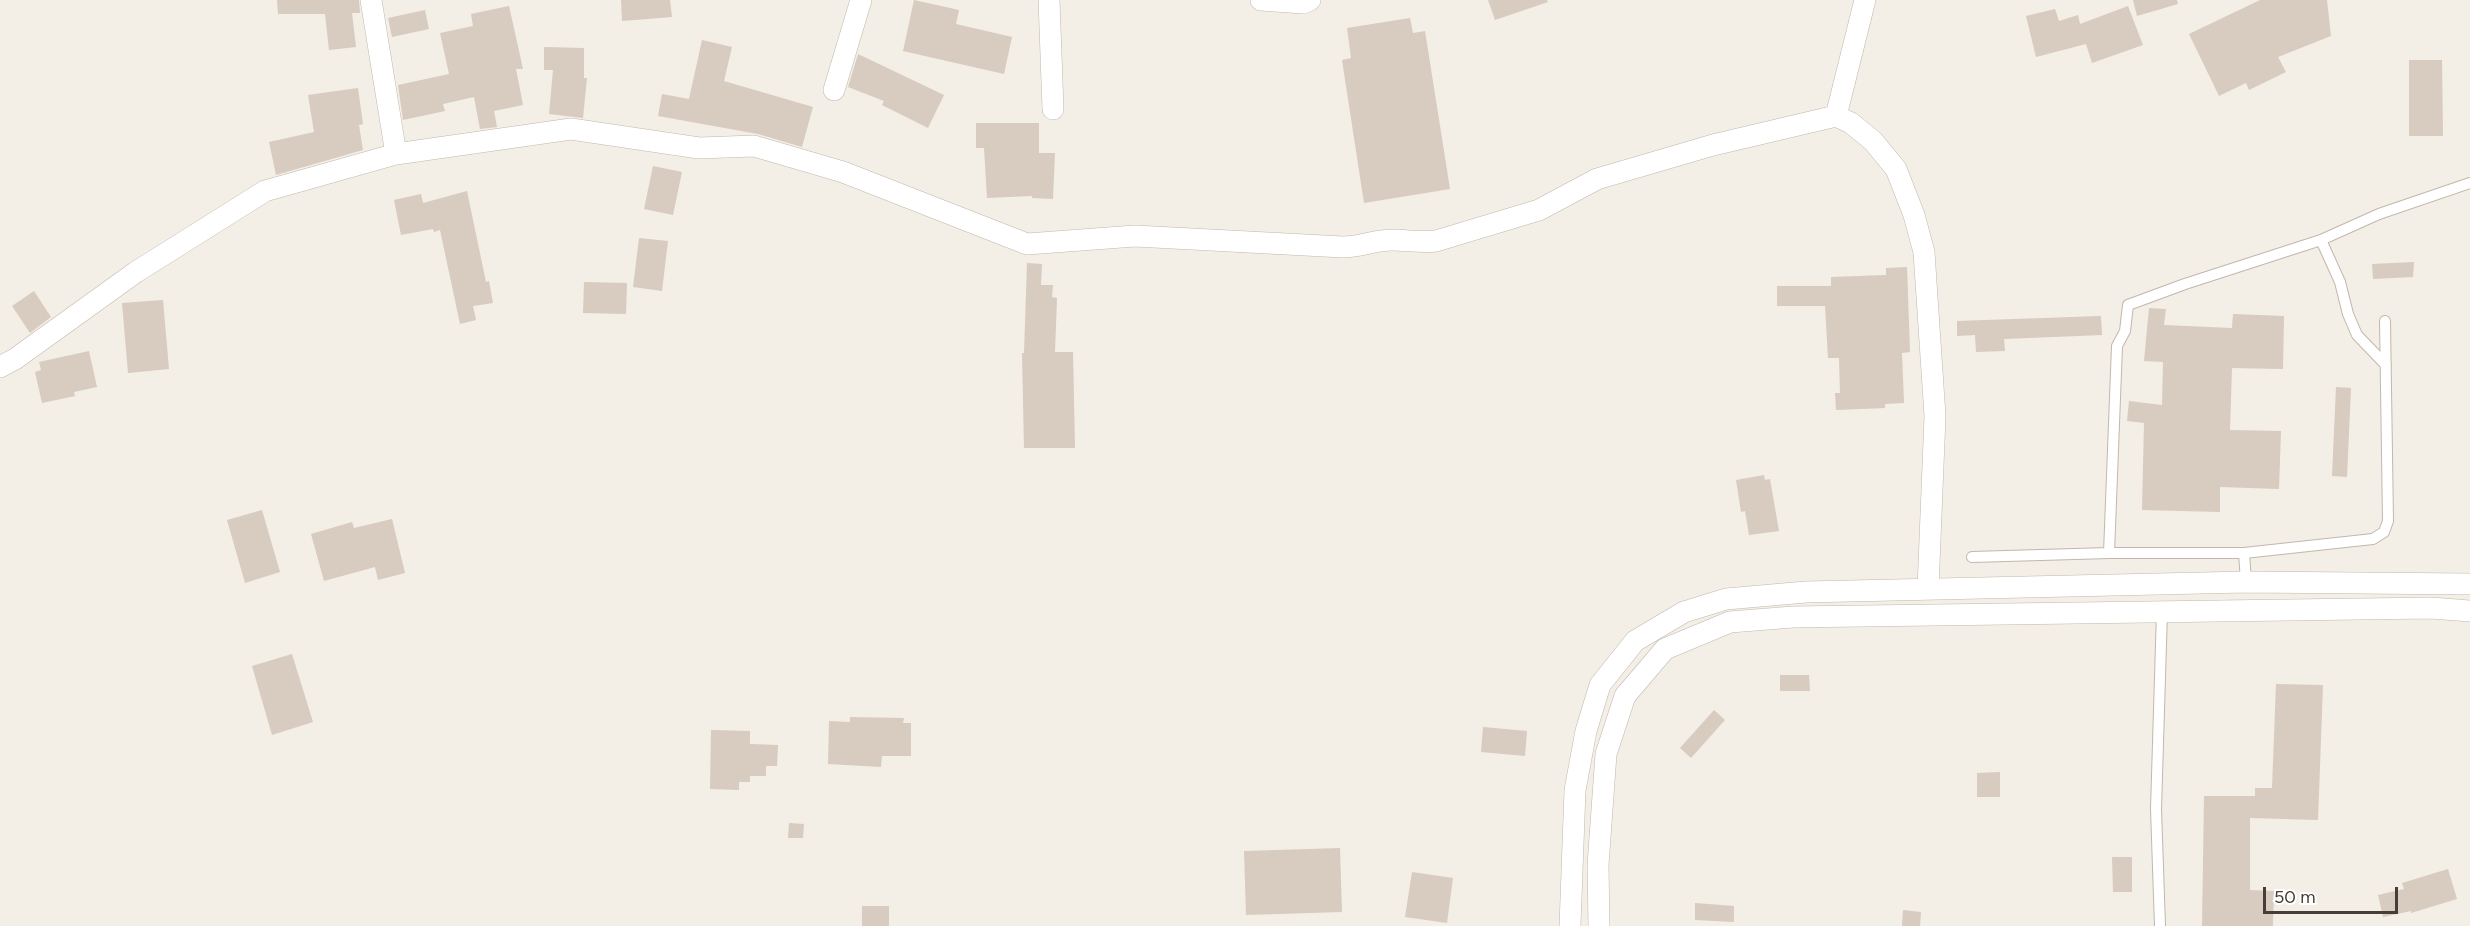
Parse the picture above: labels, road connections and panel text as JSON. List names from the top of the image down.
{
  "scale_bar": "50 m"
}
